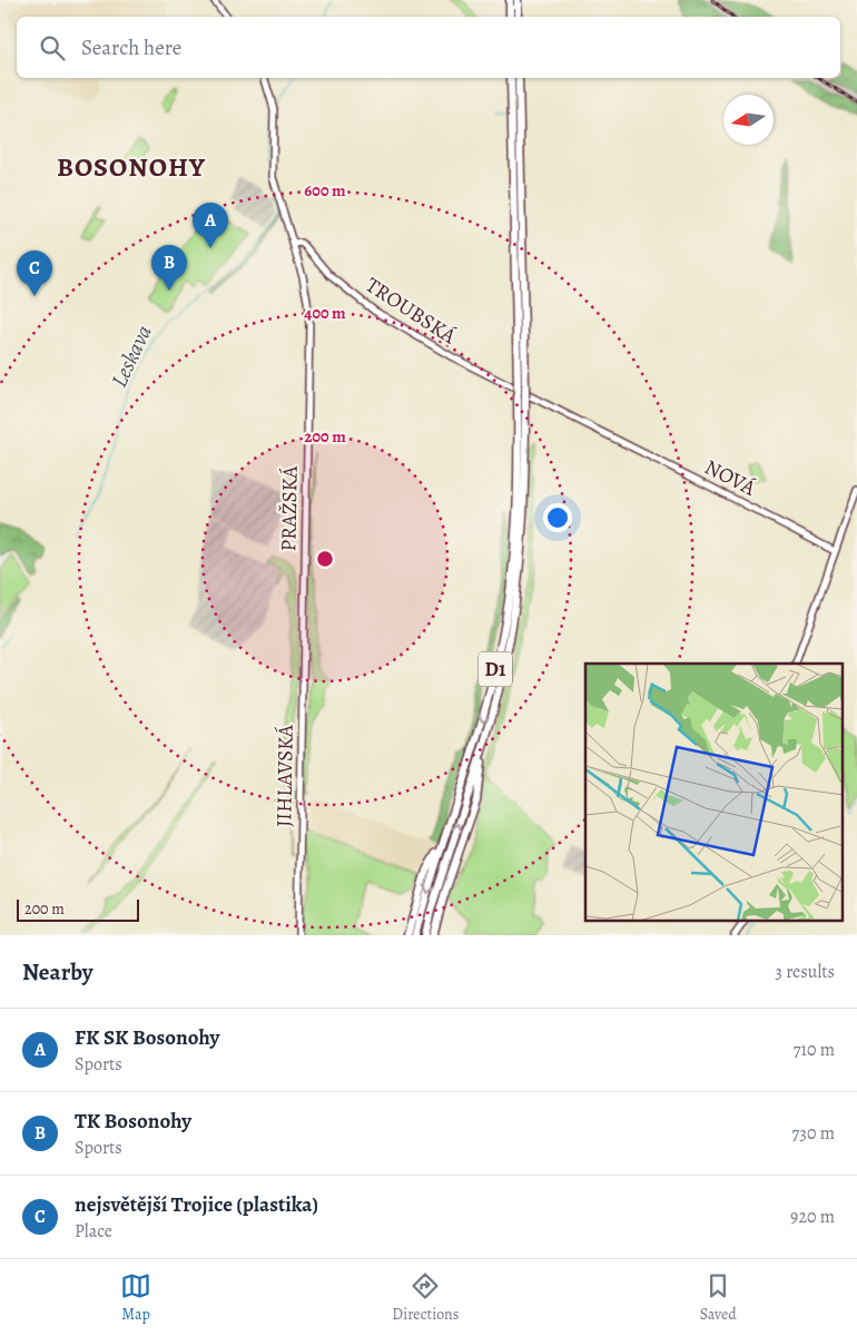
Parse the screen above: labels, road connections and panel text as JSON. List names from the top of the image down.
{
  "streets": {
    "highway": ["D1"],
    "main road": [
      "TROUBSKÁ",
      "NOVÁ",
      "PRAŽSKÁ",
      "JIHLAVSKÁ"
    ]
  },
  "crossings": [
    ["TROUBSKÁ", "NOVÁ"],
    ["TROUBSKÁ", "PRAŽSKÁ"],
    ["TROUBSKÁ", "D1"],
    ["PRAŽSKÁ", "JIHLAVSKÁ"]
  ],
  "districts": ["BOSONOHY"],
  "water": ["Leskava"],
  "scale_bar": "200 m",
  "north": "left",
  "page": {
    "search": "Search here",
    "pins": ["A", "B", "C"],
    "scale": "200 m",
    "heading": ["Nearby", "3 results"],
    "list": [
      {
        "mark": "A",
        "name": "FK SK Bosonohy",
        "note": "Sports",
        "value": "710 m"
      },
      {
        "mark": "B",
        "name": "TK Bosonohy",
        "note": "Sports",
        "value": "730 m"
      },
      {
        "mark": "C",
        "name": "nejsvětější Trojice (plastika)",
        "note": "Place",
        "value": "920 m"
      }
    ],
    "nav": ["Map", "Directions", "Saved"]
  },
  "rings": ["600 m", "400 m", "200 m"]
}
